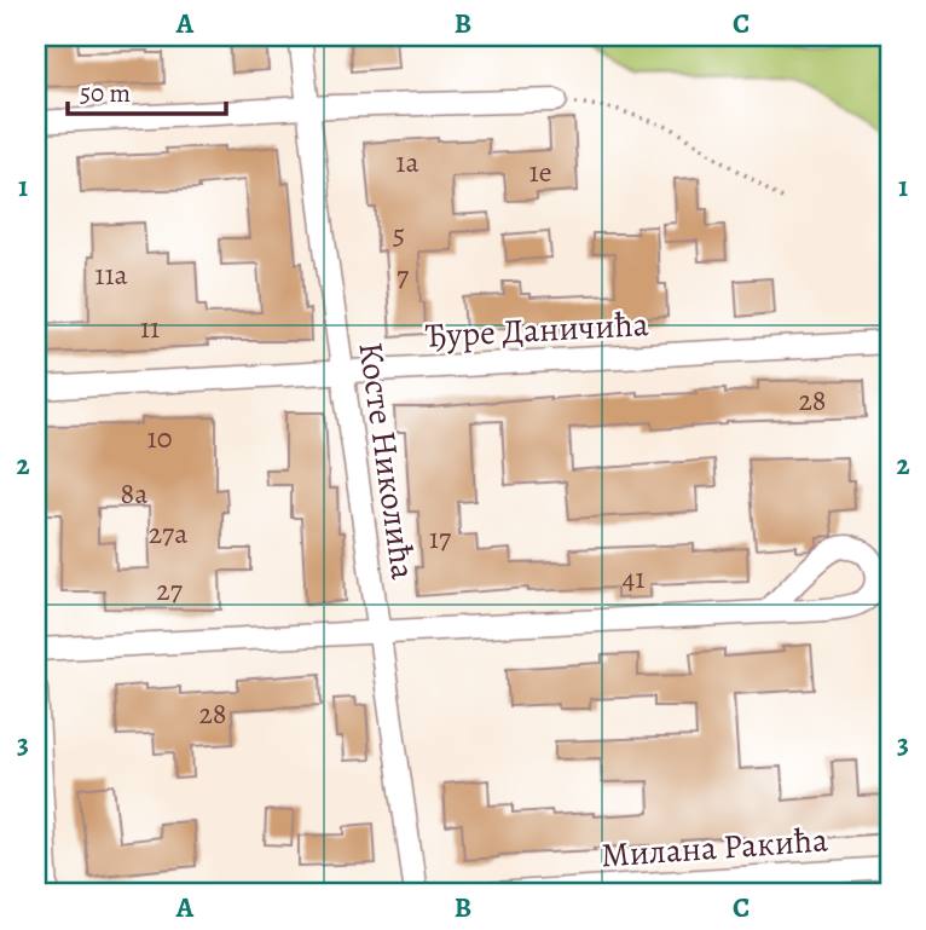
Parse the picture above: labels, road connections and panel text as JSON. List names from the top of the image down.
{
  "streets": {
    "street": ["Ђуре Даничића", "Косте Николића", "Милана Ракића"]
  },
  "crossings": [
    ["Ђуре Даничића", "Косте Николића"]
  ],
  "house_numbers": [
    "1a",
    "1e",
    "5",
    "11a",
    "7",
    "11",
    "28",
    "10",
    "8a",
    "27a",
    "17",
    "41",
    "27",
    "28"
  ],
  "scale_bar": "50 m",
  "grid": {
    "columns": ["A", "B", "C"],
    "rows": ["1", "2", "3"]
  }
}
